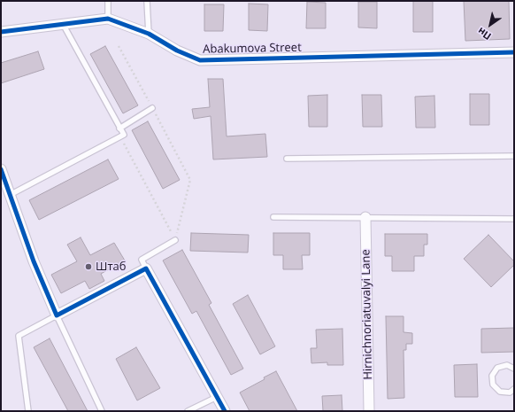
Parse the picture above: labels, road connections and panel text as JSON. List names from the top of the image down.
{
  "streets": {
    "street": ["Abakumova Street", "Hirnichnoriatuvalyi Lane"]
  },
  "places": ["Штаб"],
  "north": "bottom left"
}
